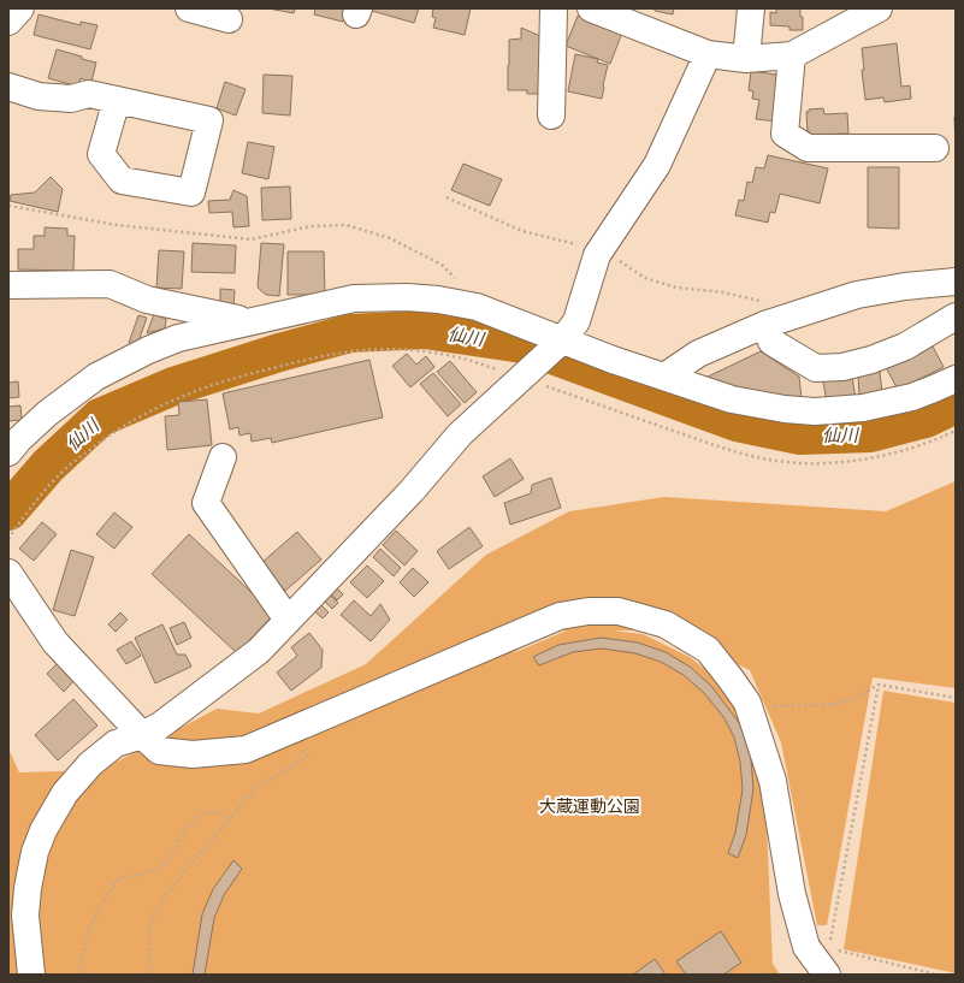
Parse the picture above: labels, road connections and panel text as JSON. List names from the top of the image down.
{
  "water": ["仙川"],
  "parks": ["大蔵運動公園"]
}
